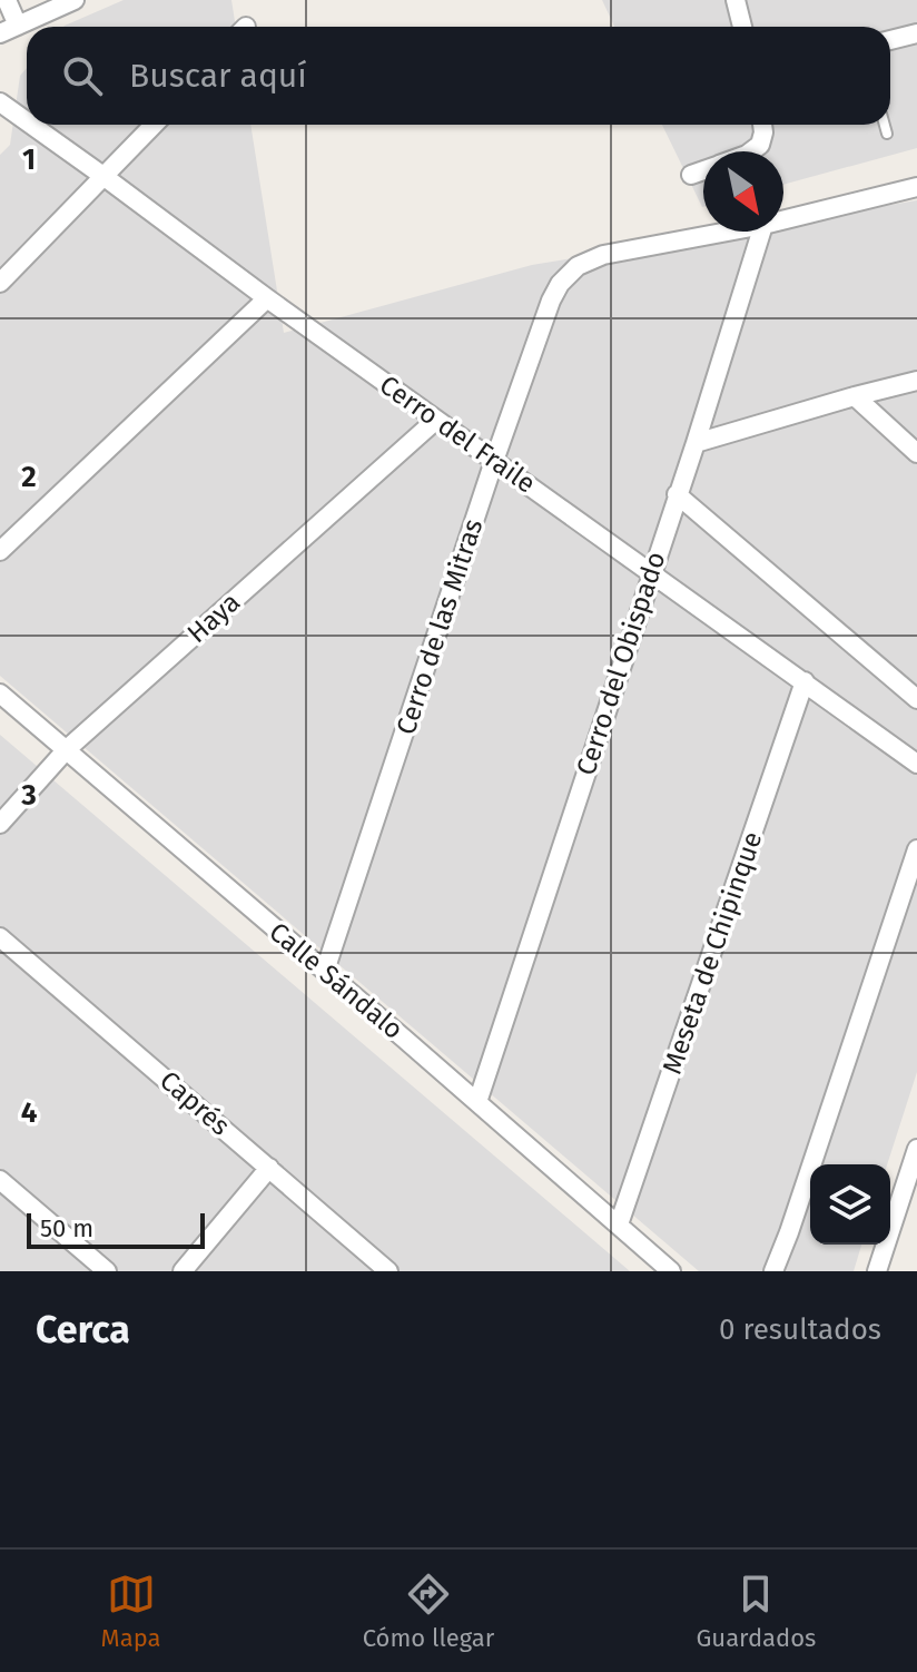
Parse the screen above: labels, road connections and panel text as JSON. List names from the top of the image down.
{
  "streets": {
    "street": [
      "Cerro del Fraile",
      "Haya",
      "Cerro de las Mitras",
      "Cerro del Obispado",
      "Meseta de Chipinque",
      "Calle Sándalo",
      "Caprés"
    ]
  },
  "crossings": [
    ["Cerro del Fraile", "Haya"],
    ["Cerro del Fraile", "Cerro de las Mitras"],
    ["Cerro del Fraile", "Cerro del Obispado"],
    ["Cerro del Fraile", "Meseta de Chipinque"],
    ["Haya", "Calle Sándalo"],
    ["Cerro de las Mitras", "Calle Sándalo"],
    ["Cerro del Obispado", "Calle Sándalo"],
    ["Meseta de Chipinque", "Calle Sándalo"]
  ],
  "scale_bar": "50 m",
  "north": "bottom right",
  "page": {
    "search": "Buscar aquí",
    "scale": "50 m",
    "heading": ["Cerca", "0 resultados"],
    "nav": ["Mapa", "Cómo llegar", "Guardados"]
  },
  "grid": {
    "rows": [
      "1",
      "2",
      "3",
      "4"
    ]
  }
}
